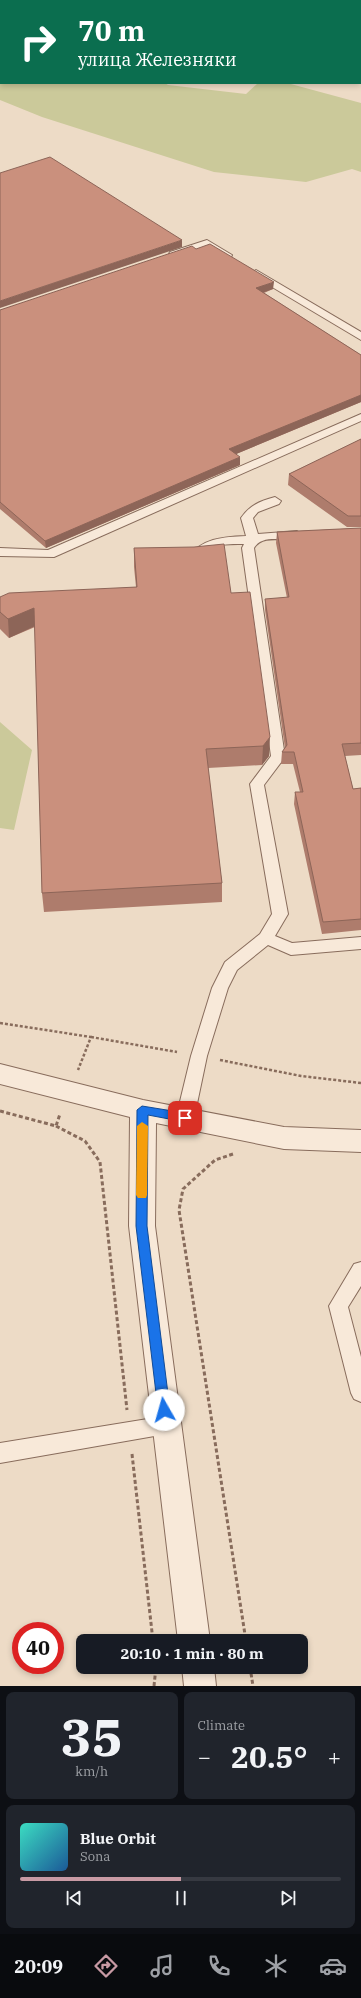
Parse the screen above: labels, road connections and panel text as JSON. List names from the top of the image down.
{
  "page": {
    "turn": ["70 m", "улица Железняки"],
    "limit": "40",
    "trip": "20:10 · 1 min · 80 m",
    "tile": [
      ["35", "km/h"],
      "Climate"
    ],
    "heat": ["−", "20.5°", "+"],
    "song": ["Blue Orbit", "Sona"],
    "tabs": "20:09"
  }
}
